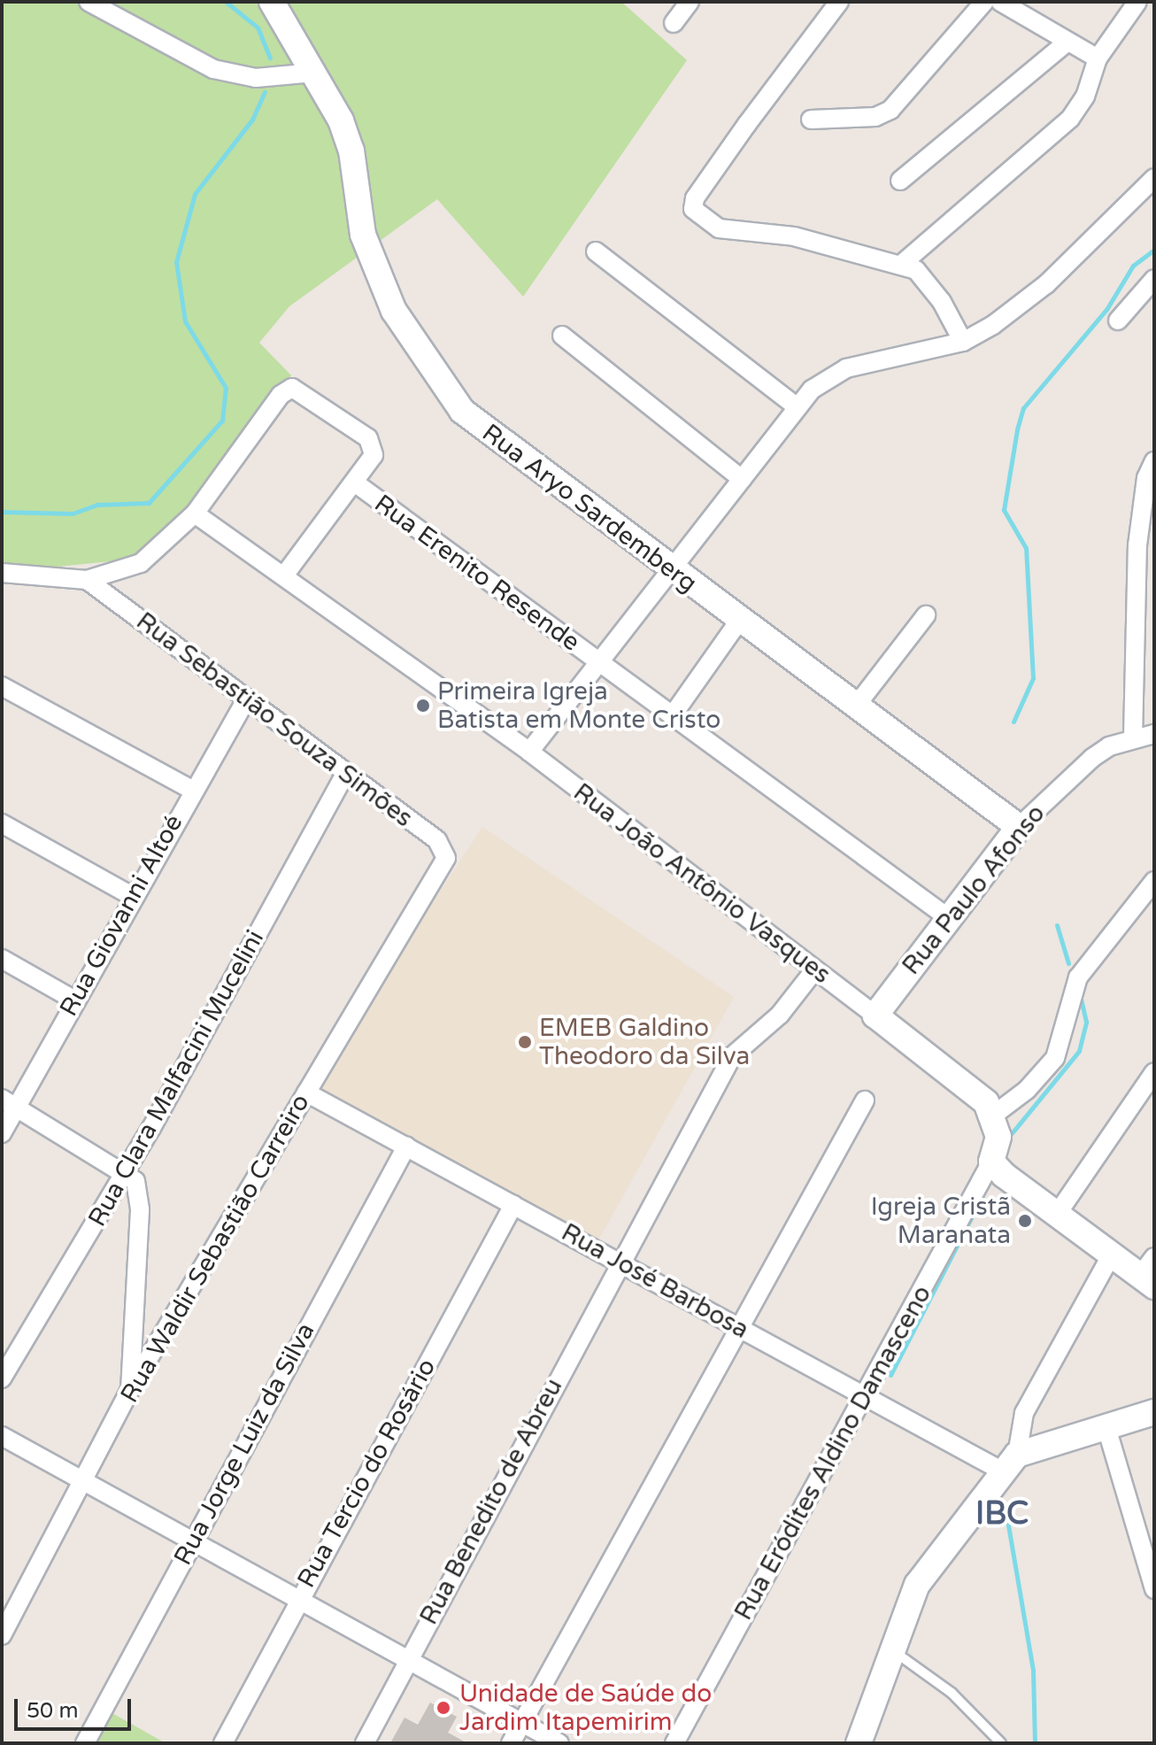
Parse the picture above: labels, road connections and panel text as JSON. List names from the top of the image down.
{
  "streets": {
    "street": [
      "Rua Aryo Sardemberg",
      "Rua Erenito Resende",
      "Rua Sebastião Souza Simões",
      "Rua João Antônio Vasques",
      "Rua Paulo Afonso",
      "Rua Giovanni Altoé",
      "Rua Clara Malfacini Mucelini",
      "Rua Waldir Sebastião Carreiro",
      "Rua José Barbosa",
      "Rua Jorge Luiz da Silva",
      "Rua Eródites Aldino Damasceno",
      "Rua Tercio do Rosário",
      "Rua Benedito de Abreu"
    ]
  },
  "crossings": [
    ["Rua Aryo Sardemberg", "Rua Paulo Afonso"],
    ["Rua Erenito Resende", "Rua Paulo Afonso"],
    ["Rua Sebastião Souza Simões", "Rua Giovanni Altoé"],
    ["Rua Sebastião Souza Simões", "Rua Clara Malfacini Mucelini"],
    ["Rua Sebastião Souza Simões", "Rua Waldir Sebastião Carreiro"],
    ["Rua João Antônio Vasques", "Rua Paulo Afonso"],
    ["Rua João Antônio Vasques", "Rua Benedito de Abreu"],
    ["Rua Waldir Sebastião Carreiro", "Rua José Barbosa"],
    ["Rua José Barbosa", "Rua Jorge Luiz da Silva"],
    ["Rua José Barbosa", "Rua Eródites Aldino Damasceno"],
    ["Rua José Barbosa", "Rua Tercio do Rosário"],
    ["Rua José Barbosa", "Rua Benedito de Abreu"]
  ],
  "districts": ["IBC"],
  "places": [
    "Primeira Igreja Batista em Monte Cristo",
    "EMEB Galdino Theodoro da Silva",
    "Igreja Cristã Maranata",
    "Unidade de Saúde do Jardim Itapemirim"
  ],
  "scale_bar": "50 m"
}
